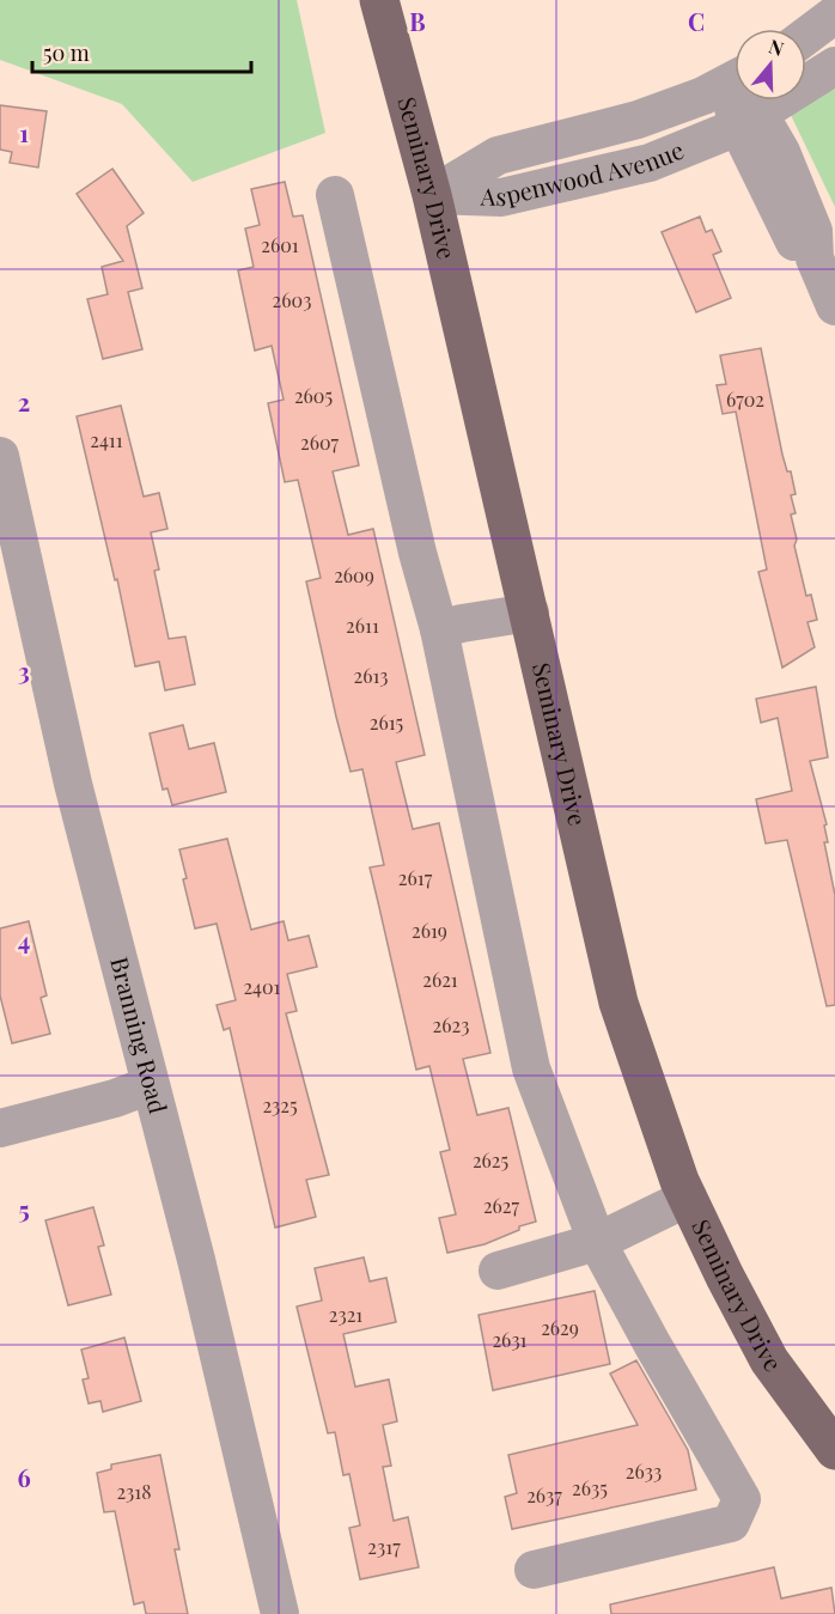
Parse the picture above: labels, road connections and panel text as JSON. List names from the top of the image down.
{
  "streets": {
    "main road": ["Seminary Drive"],
    "street": ["Aspenwood Avenue", "Branning Road"]
  },
  "crossings": [
    ["Aspenwood Avenue", "Seminary Drive"]
  ],
  "house_numbers": [
    "2601",
    "2603",
    "2605",
    "6702",
    "2411",
    "2607",
    "2609",
    "2611",
    "2613",
    "2615",
    "2617",
    "2619",
    "2621",
    "2401",
    "2623",
    "2325",
    "2625",
    "2627",
    "2321",
    "2629",
    "2631",
    "2633",
    "2635",
    "2318",
    "2637",
    "2317"
  ],
  "scale_bar": "50 m",
  "north": "top",
  "grid": {
    "columns": ["B", "C"],
    "rows": [
      "1",
      "2",
      "3",
      "4",
      "5",
      "6"
    ]
  }
}
